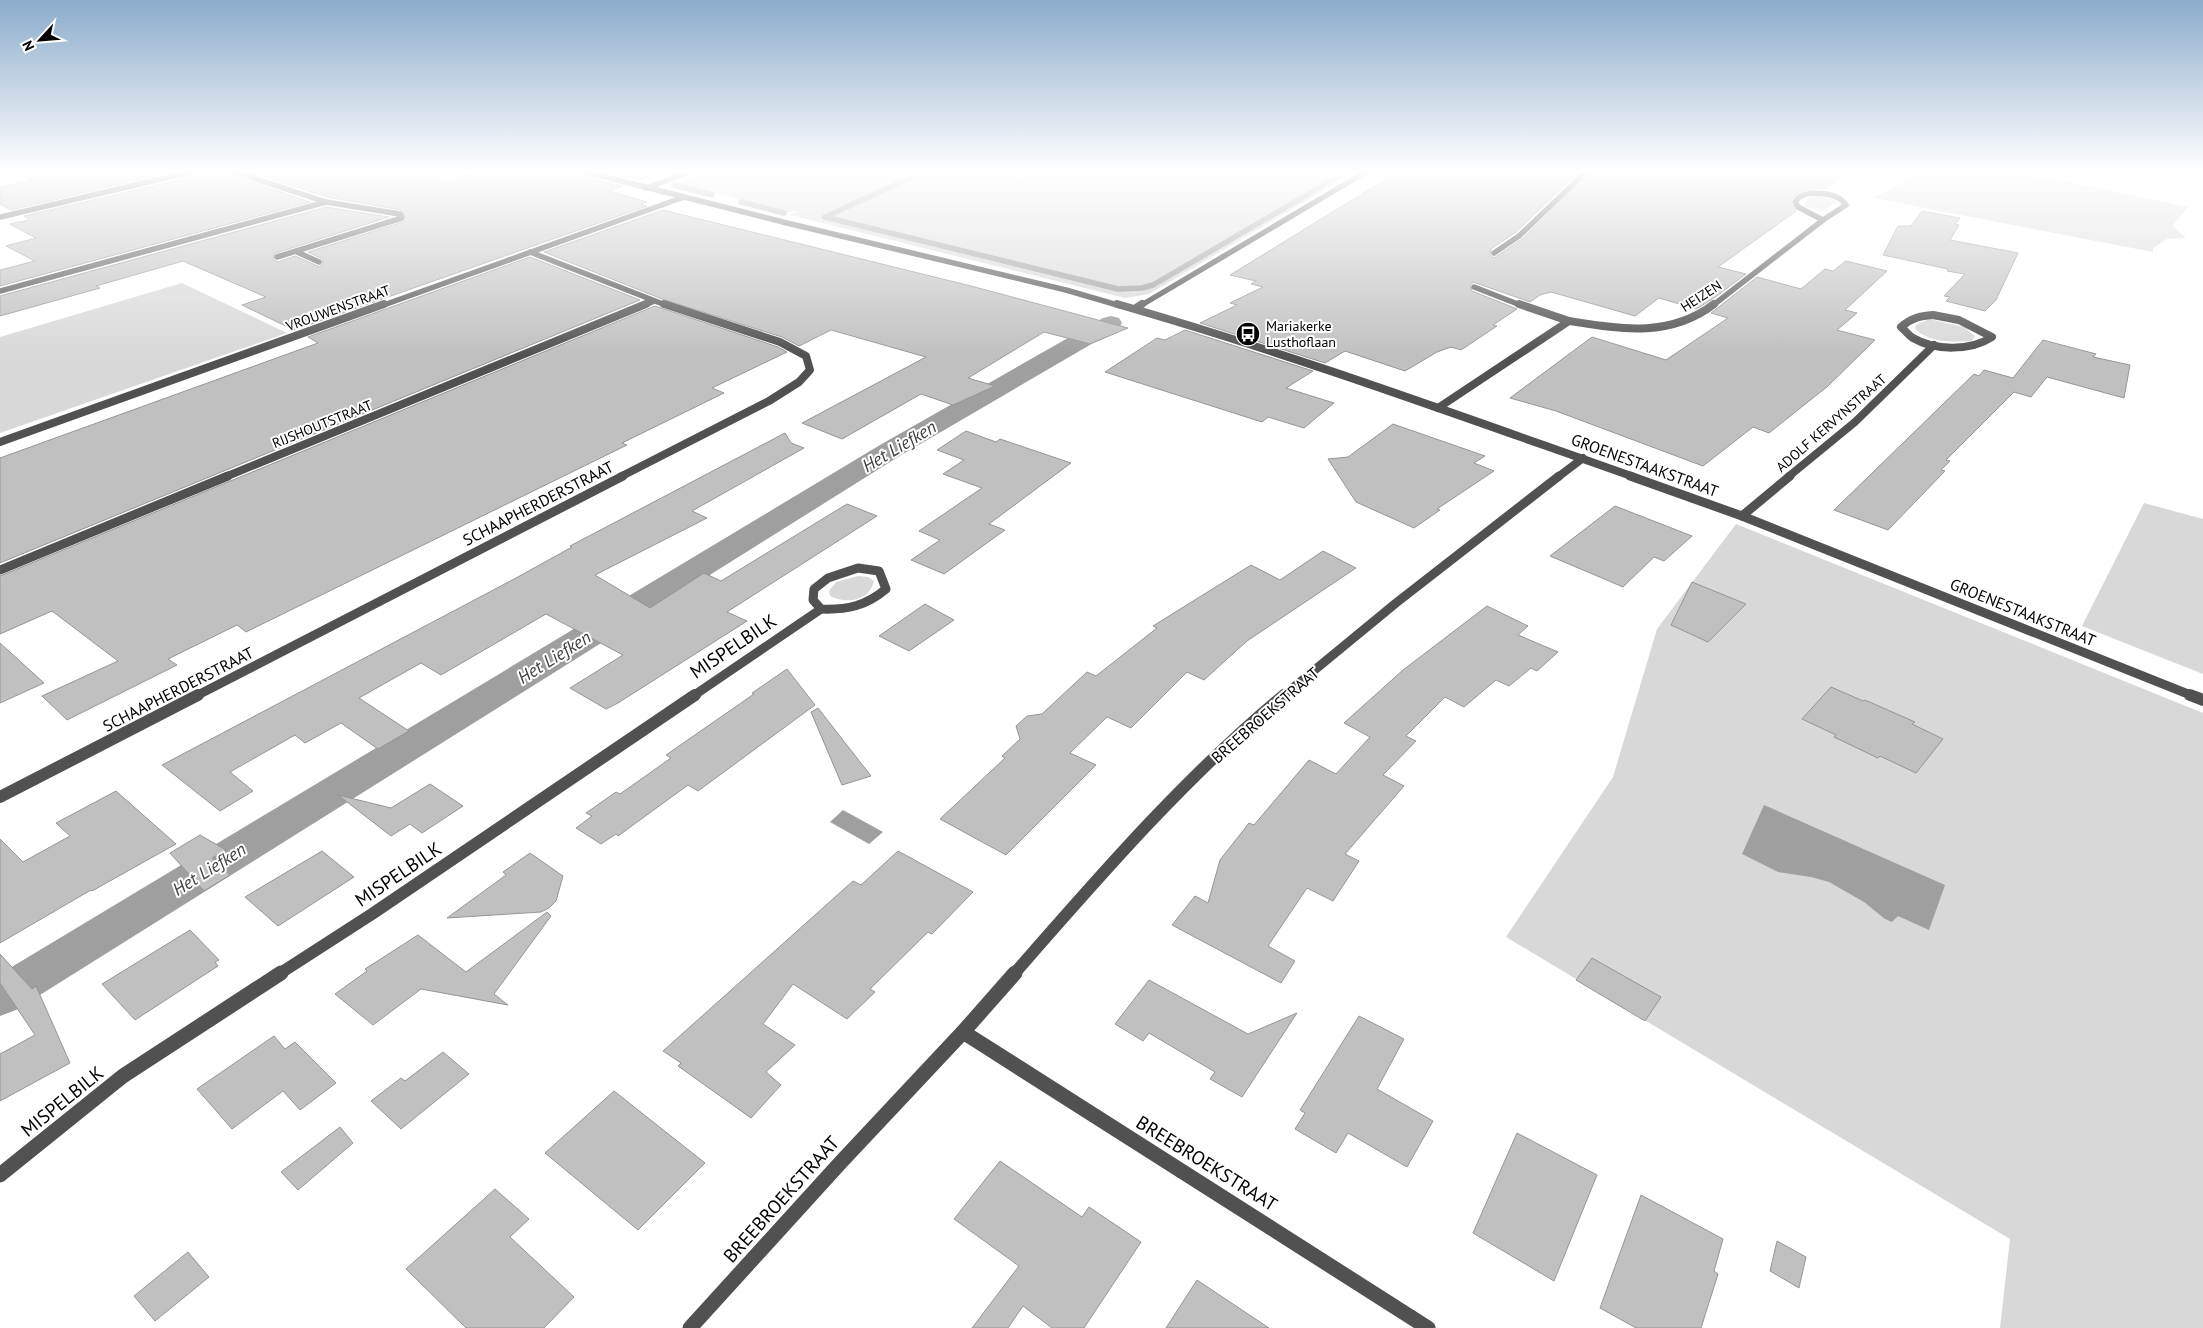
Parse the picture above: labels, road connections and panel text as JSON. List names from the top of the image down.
{
  "streets": {
    "street": [
      "HEIZEN",
      "VROUWENSTRAAT",
      "ADOLF KERVYNSTRAAT",
      "RIJSHOUTSTRAAT",
      "GROENESTAAKSTRAAT",
      "SCHAAPHERDERSTRAAT",
      "MISPELBILK",
      "BREEBROEKSTRAAT"
    ]
  },
  "crossings": [
    ["VROUWENSTRAAT", "SCHAAPHERDERSTRAAT"],
    ["ADOLF KERVYNSTRAAT", "GROENESTAAKSTRAAT"],
    ["RIJSHOUTSTRAAT", "SCHAAPHERDERSTRAAT"],
    ["GROENESTAAKSTRAAT", "BREEBROEKSTRAAT"]
  ],
  "water": ["Het Liefken"],
  "places": {
    "bus stop": ["Mariakerke Lusthoflaan"]
  },
  "north": "bottom left"
}
